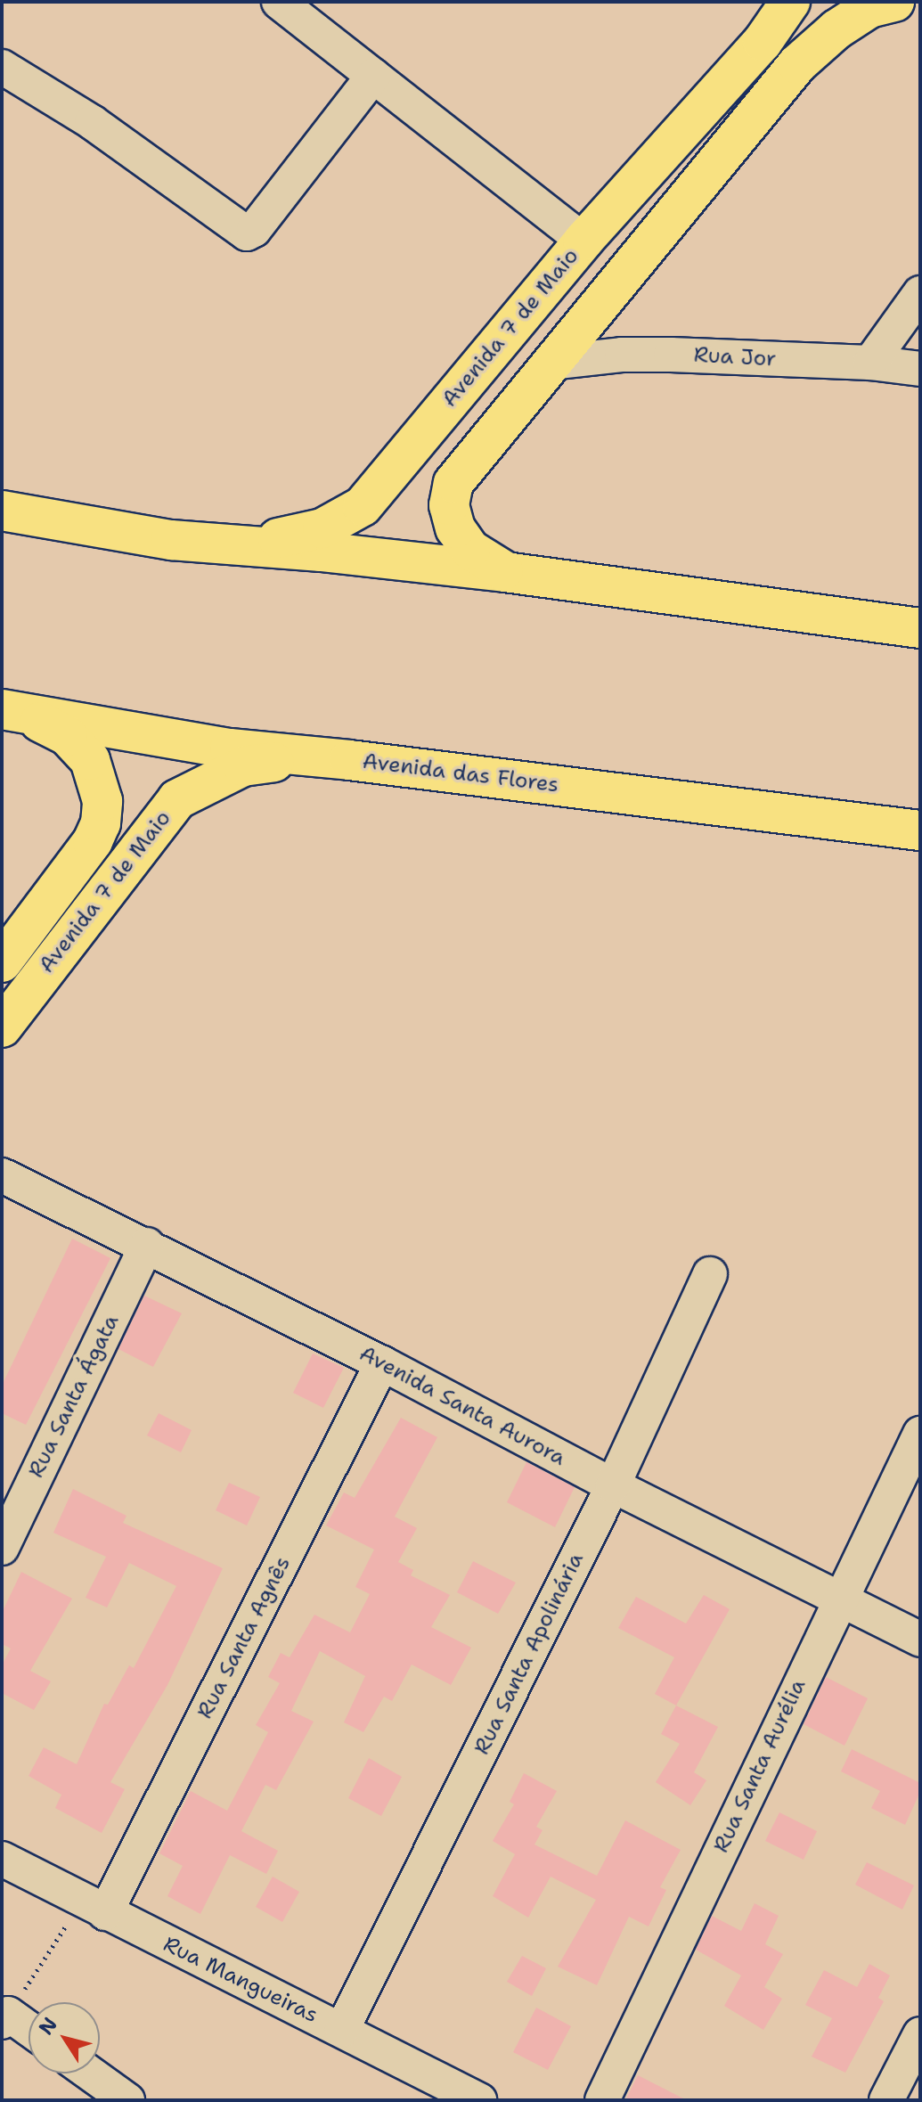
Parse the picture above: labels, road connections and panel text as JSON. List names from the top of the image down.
{
  "streets": {
    "main road": ["Avenida 7 de Maio", "Avenida das Flores"],
    "street": [
      "Rua Jor",
      "Rua Santa Ágata",
      "Avenida Santa Aurora",
      "Rua Santa Agnês",
      "Rua Santa Apolinária",
      "Rua Santa Aurélia",
      "Rua Mangueiras"
    ]
  },
  "crossings": [
    ["Avenida 7 de Maio", "Avenida das Flores"],
    ["Rua Santa Ágata", "Avenida Santa Aurora"],
    ["Avenida Santa Aurora", "Rua Santa Agnês"],
    ["Avenida Santa Aurora", "Rua Santa Apolinária"],
    ["Avenida Santa Aurora", "Rua Santa Aurélia"],
    ["Rua Santa Agnês", "Rua Mangueiras"],
    ["Rua Santa Apolinária", "Rua Mangueiras"]
  ],
  "north": "top left"
}
